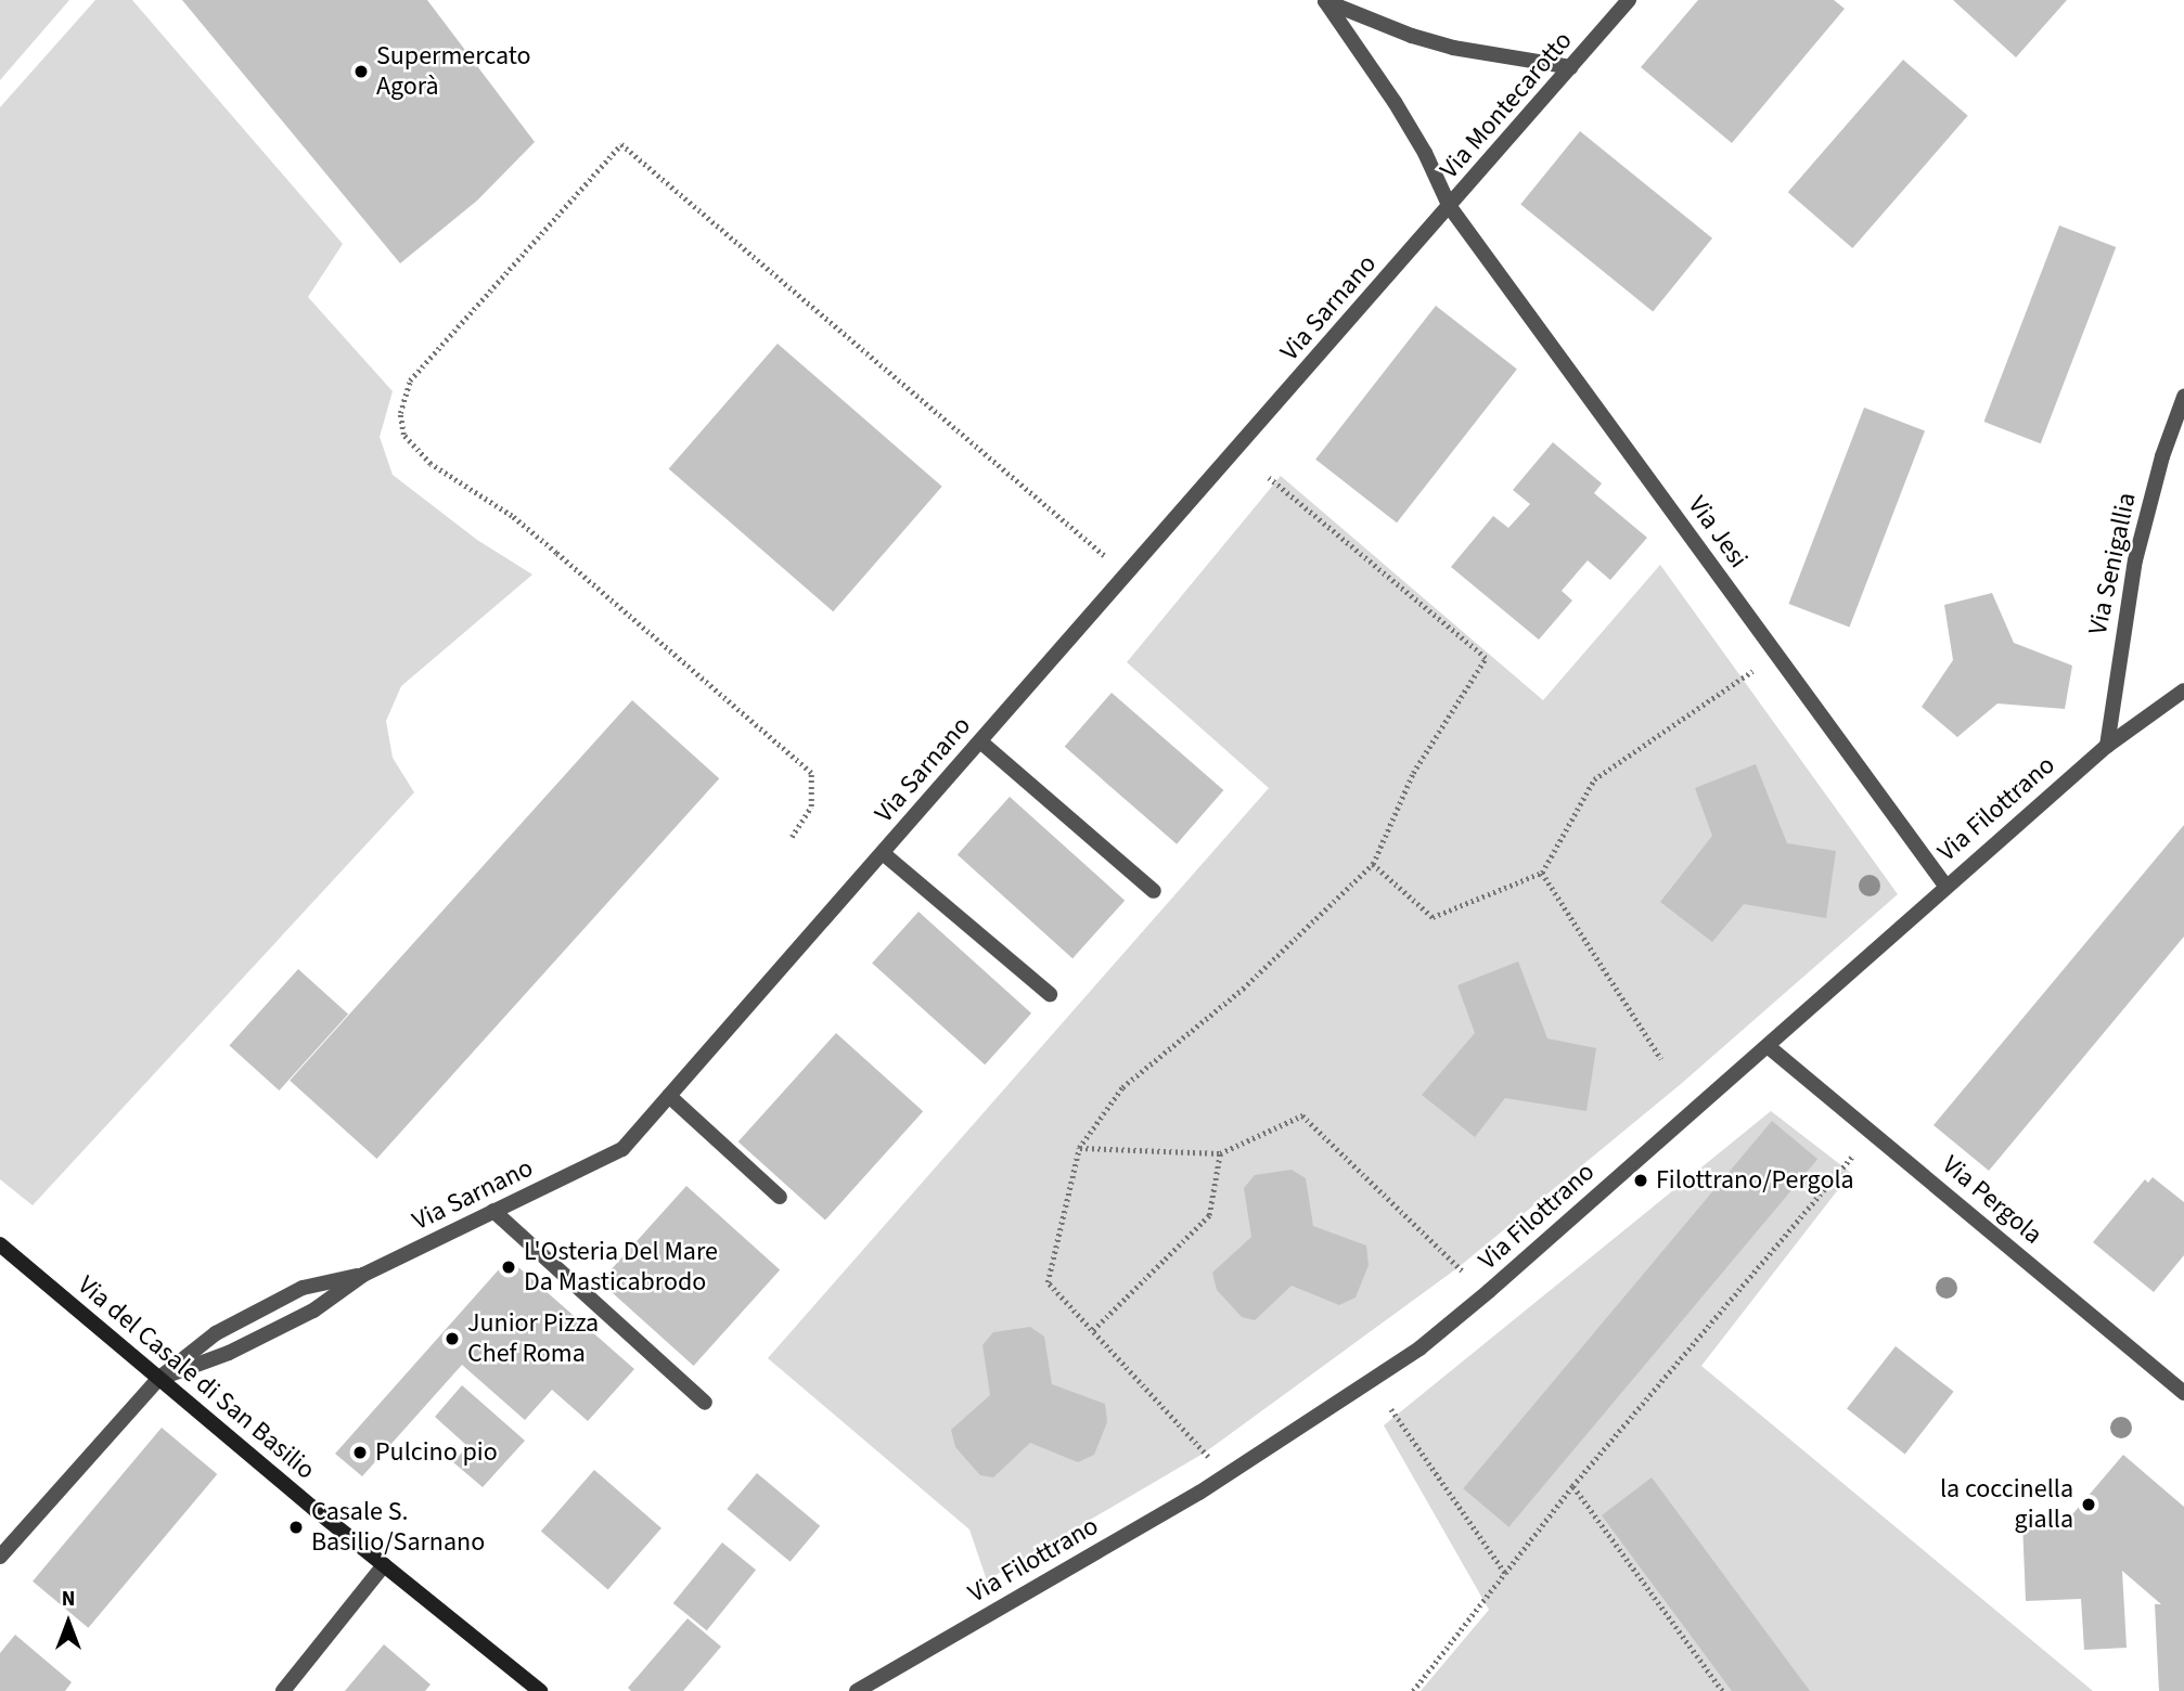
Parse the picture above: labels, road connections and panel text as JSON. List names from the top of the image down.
{
  "streets": {
    "street": [
      "Via Montecarotto",
      "Via Sarnano",
      "Via Jesi",
      "Via Senigallia",
      "Via Filottrano",
      "Via Pergola",
      "Via del Casale di San Basilio"
    ]
  },
  "crossings": [
    ["Via Montecarotto", "Via Sarnano"],
    ["Via Montecarotto", "Via Jesi"],
    ["Via Sarnano", "Via Jesi"],
    ["Via Sarnano", "Via del Casale di San Basilio"],
    ["Via Jesi", "Via Filottrano"],
    ["Via Senigallia", "Via Filottrano"],
    ["Via Filottrano", "Via Pergola"]
  ],
  "places": [
    "Supermercato Agorà",
    "Filottrano/Pergola",
    "L'Osteria Del Mare Da Masticabrodo",
    "Junior Pizza Chef Roma",
    "Pulcino pio",
    "la coccinella gialla",
    "Casale S. Basilio/Sarnano"
  ],
  "north": "top"
}
